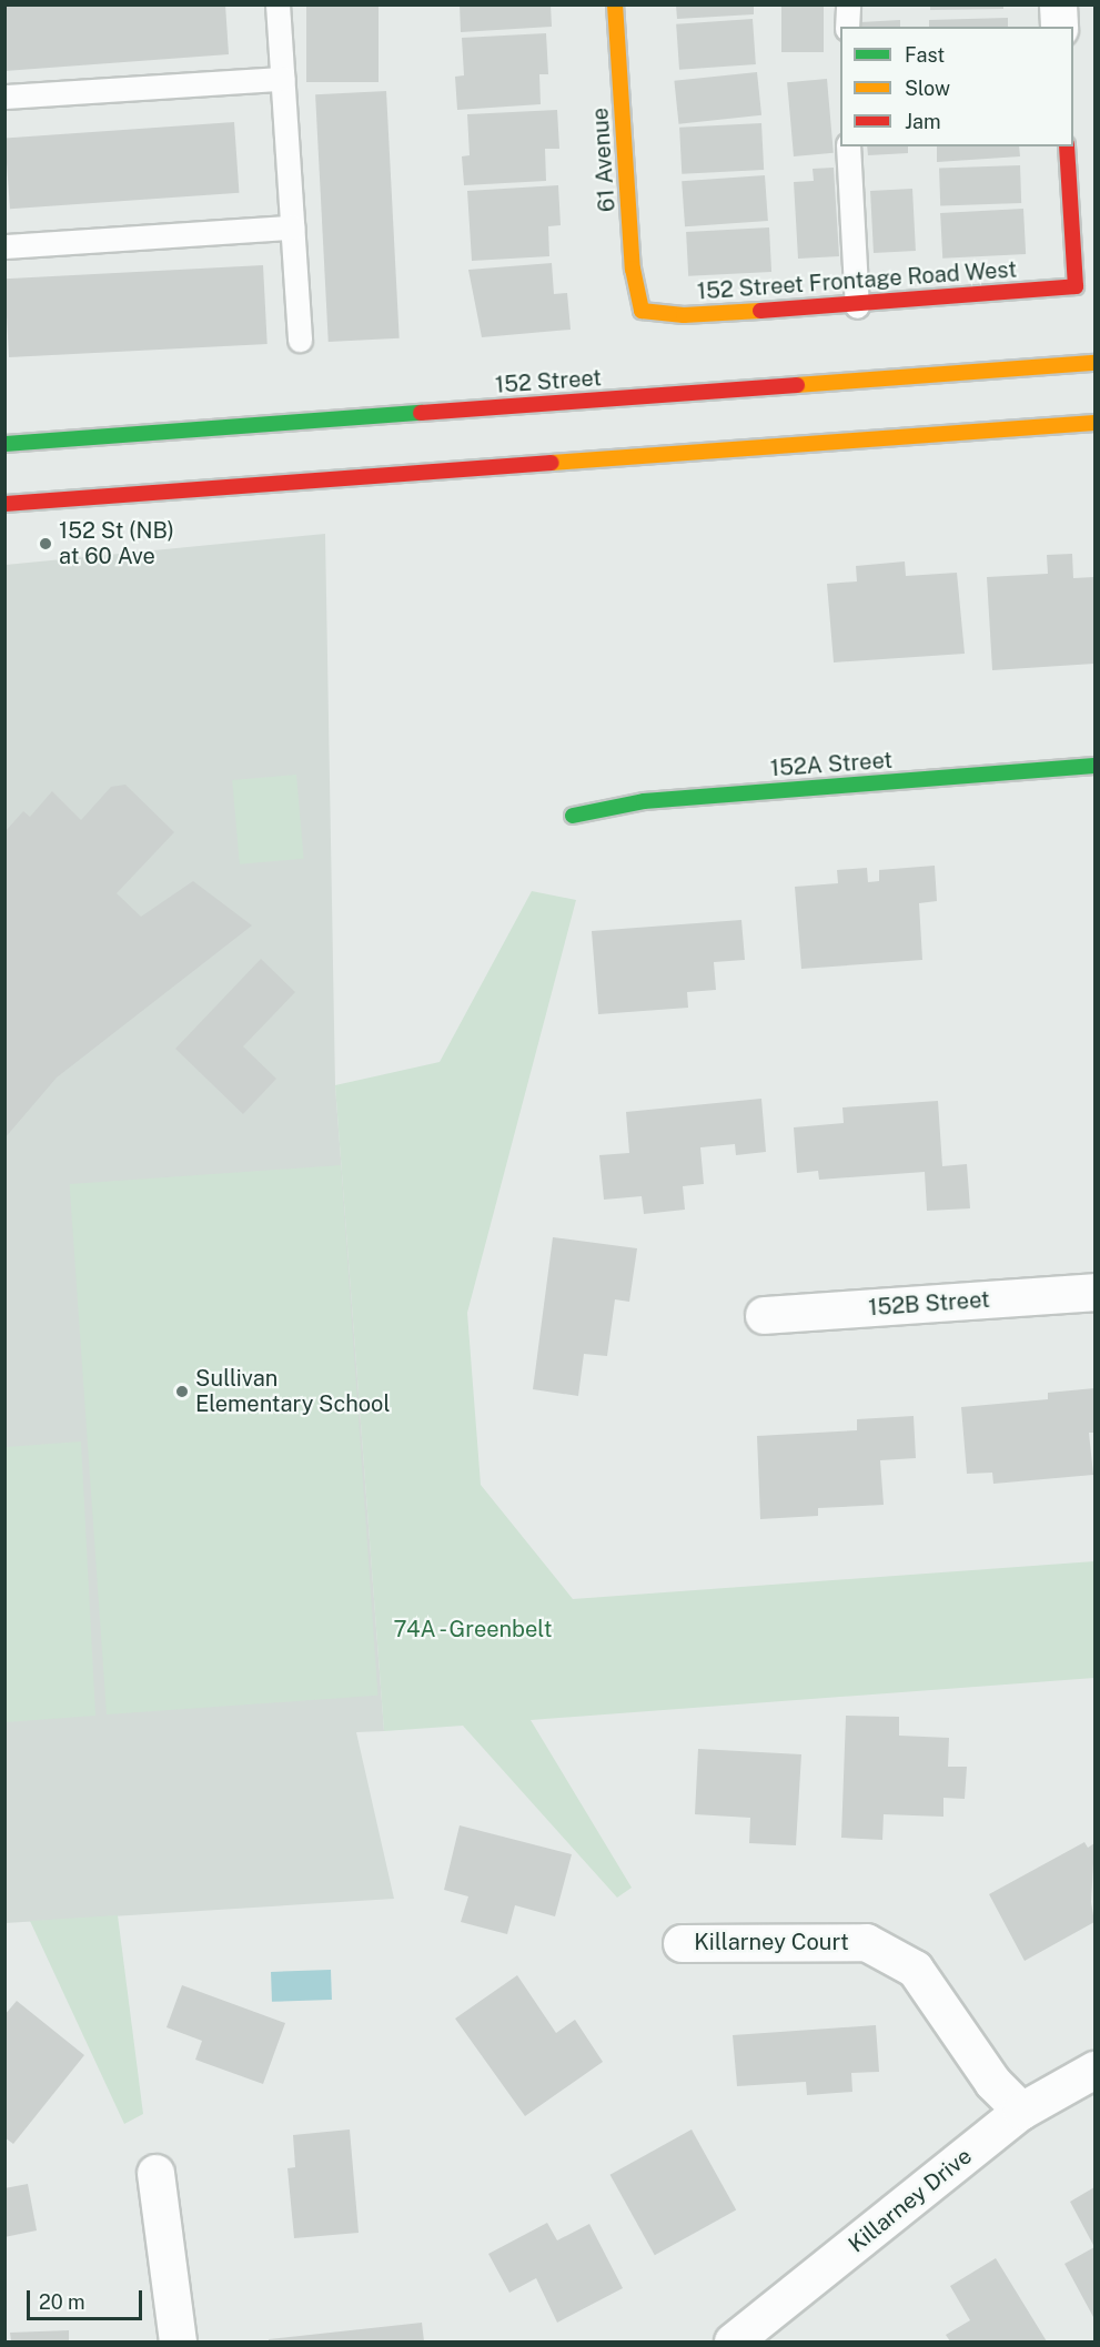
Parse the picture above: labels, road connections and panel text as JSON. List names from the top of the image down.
{
  "streets": {
    "main road": [
      "61 Avenue",
      "152 Street Frontage Road West",
      "152 Street",
      "152A Street"
    ],
    "street": ["152B Street", "Killarney Court", "Killarney Drive"]
  },
  "crossings": [
    ["61 Avenue", "152 Street Frontage Road West"],
    ["Killarney Court", "Killarney Drive"]
  ],
  "parks": ["74A - Greenbelt"],
  "places": ["152 St (NB) at 60 Ave", "Sullivan Elementary School"],
  "legend": ["Fast", "Slow", "Jam"],
  "scale_bar": "20 m"
}
